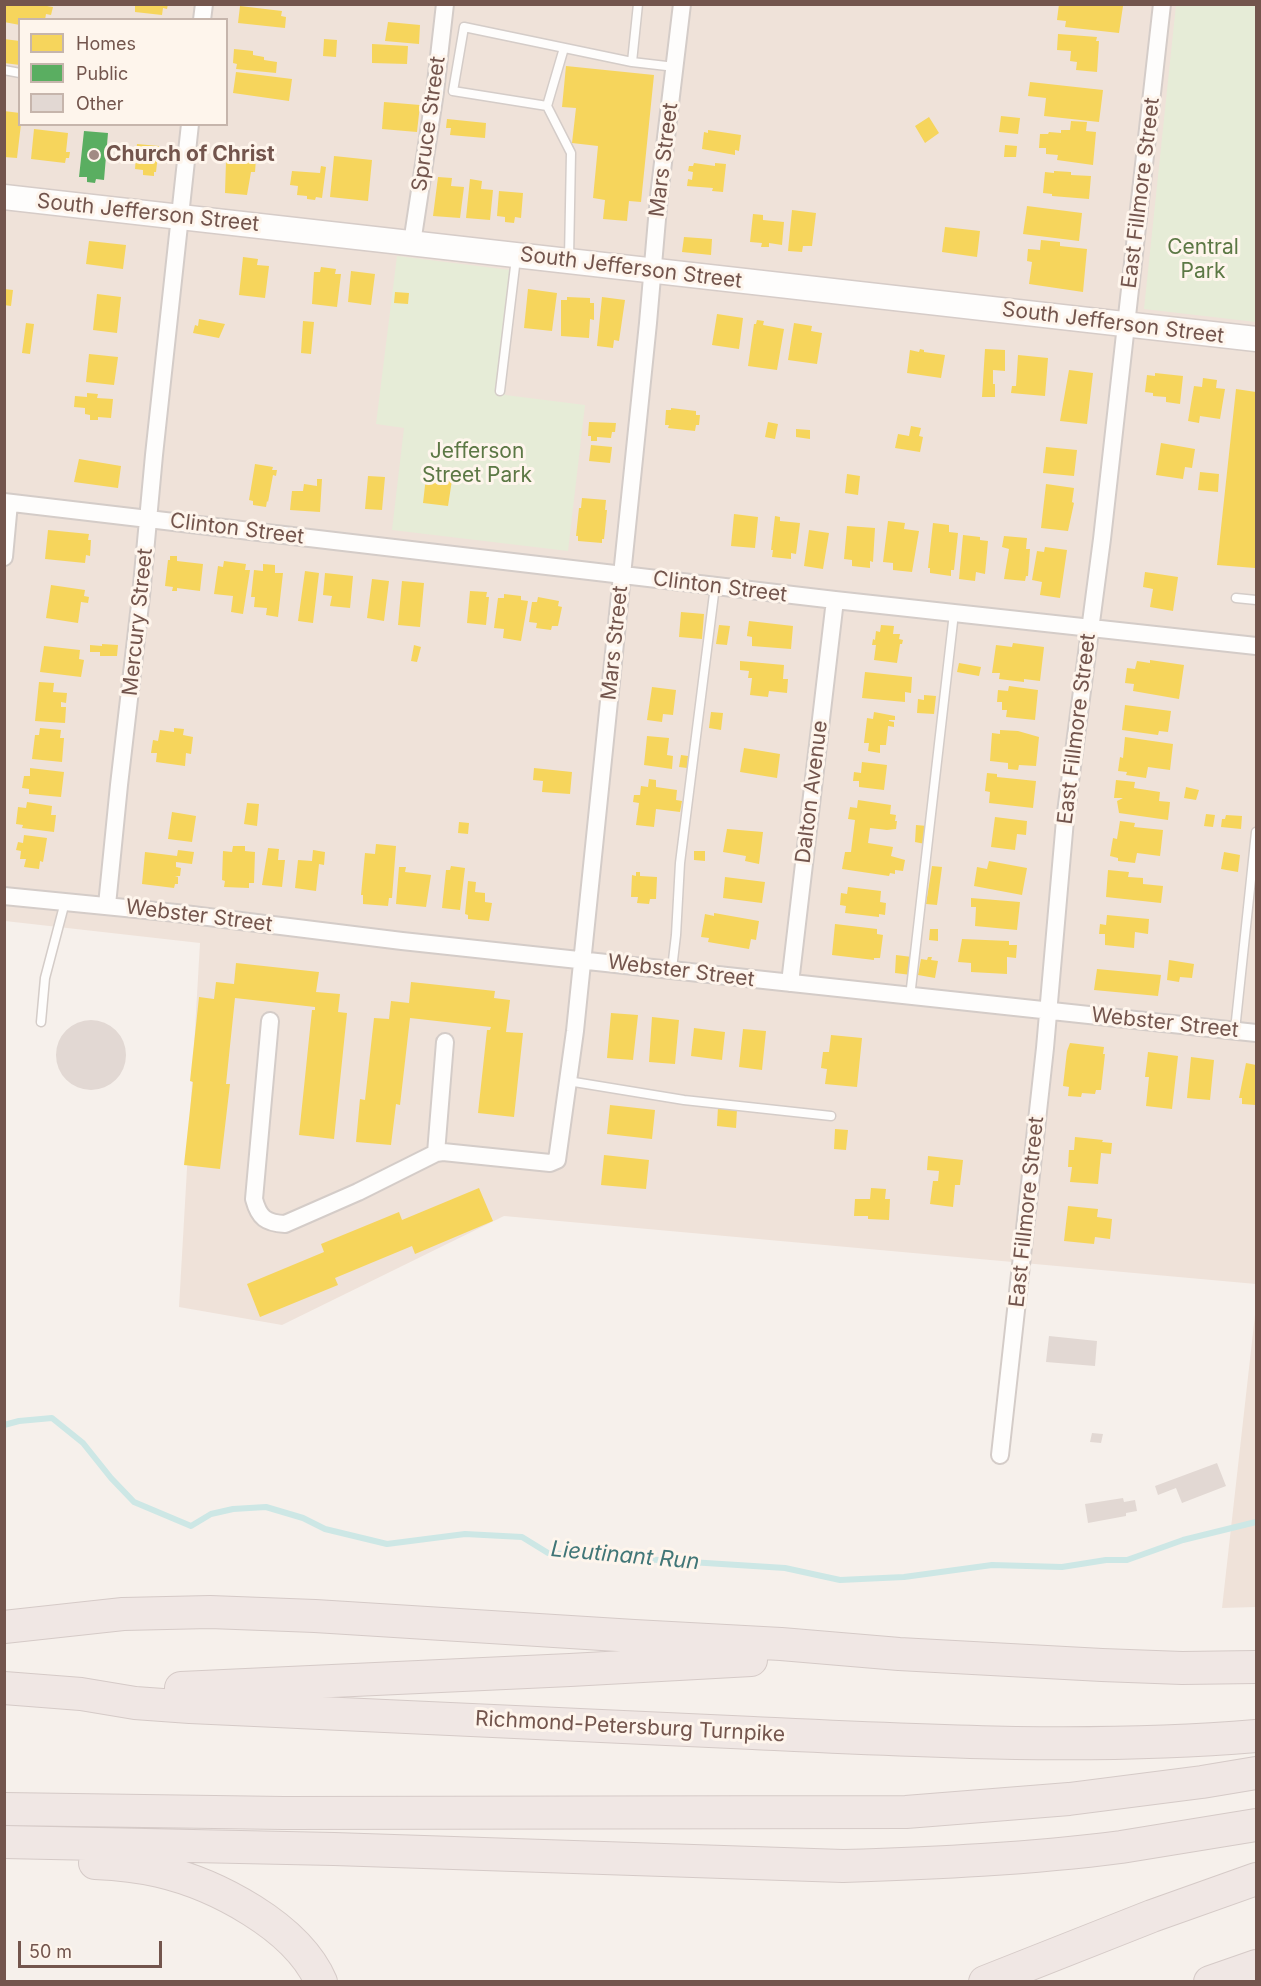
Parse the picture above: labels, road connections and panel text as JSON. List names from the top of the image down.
{
  "streets": {
    "highway": ["Richmond-Petersburg Turnpike"],
    "street": [
      "Spruce Street",
      "Mars Street",
      "East Fillmore Street",
      "South Jefferson Street",
      "Clinton Street",
      "Mercury Street",
      "Dalton Avenue",
      "Webster Street"
    ]
  },
  "crossings": [
    ["Spruce Street", "South Jefferson Street"],
    ["Mars Street", "South Jefferson Street"],
    ["Mars Street", "Clinton Street"],
    ["Mars Street", "Webster Street"],
    ["East Fillmore Street", "South Jefferson Street"],
    ["East Fillmore Street", "Clinton Street"],
    ["East Fillmore Street", "Webster Street"],
    ["South Jefferson Street", "Mercury Street"],
    ["Clinton Street", "Mercury Street"],
    ["Clinton Street", "Dalton Avenue"],
    ["Mercury Street", "Webster Street"],
    ["Dalton Avenue", "Webster Street"]
  ],
  "water": ["Lieutinant Run"],
  "parks": ["Central Park", "Jefferson Street Park"],
  "places": ["Church of Christ"],
  "legend": ["Homes", "Public", "Other"],
  "scale_bar": "50 m"
}
